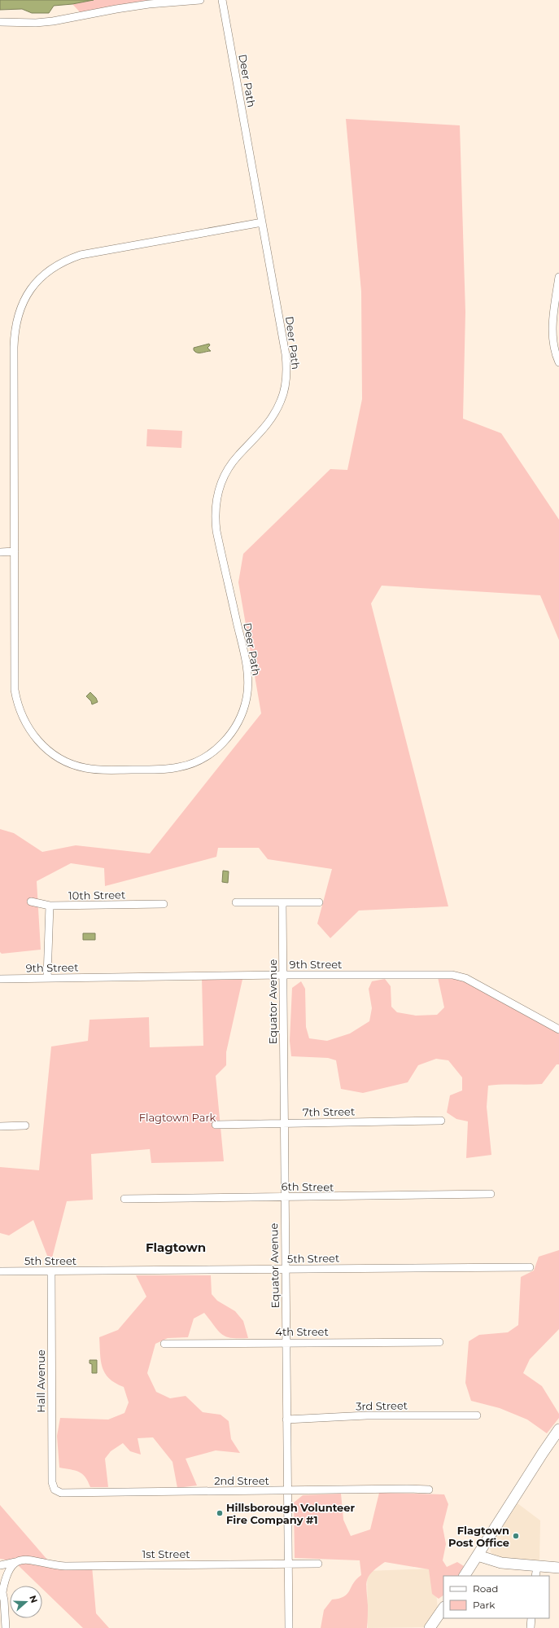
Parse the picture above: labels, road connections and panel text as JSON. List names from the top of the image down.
{
  "streets": {
    "street": [
      "Deer Path",
      "10th Street",
      "9th Street",
      "Equator Avenue",
      "7th Street",
      "6th Street",
      "5th Street",
      "4th Street",
      "Hall Avenue",
      "3rd Street",
      "2nd Street",
      "1st Street"
    ]
  },
  "crossings": [
    ["9th Street", "Equator Avenue"],
    ["Equator Avenue", "7th Street"],
    ["Equator Avenue", "6th Street"],
    ["Equator Avenue", "5th Street"],
    ["Equator Avenue", "4th Street"],
    ["Equator Avenue", "3rd Street"],
    ["Equator Avenue", "2nd Street"],
    ["Equator Avenue", "1st Street"],
    ["5th Street", "Hall Avenue"],
    ["Hall Avenue", "2nd Street"]
  ],
  "districts": ["Flagtown"],
  "parks": ["Flagtown Park"],
  "places": ["Hillsborough Volunteer Fire Company #1", "Flagtown Post Office"],
  "legend": ["Road", "Park"],
  "north": "right"
}
